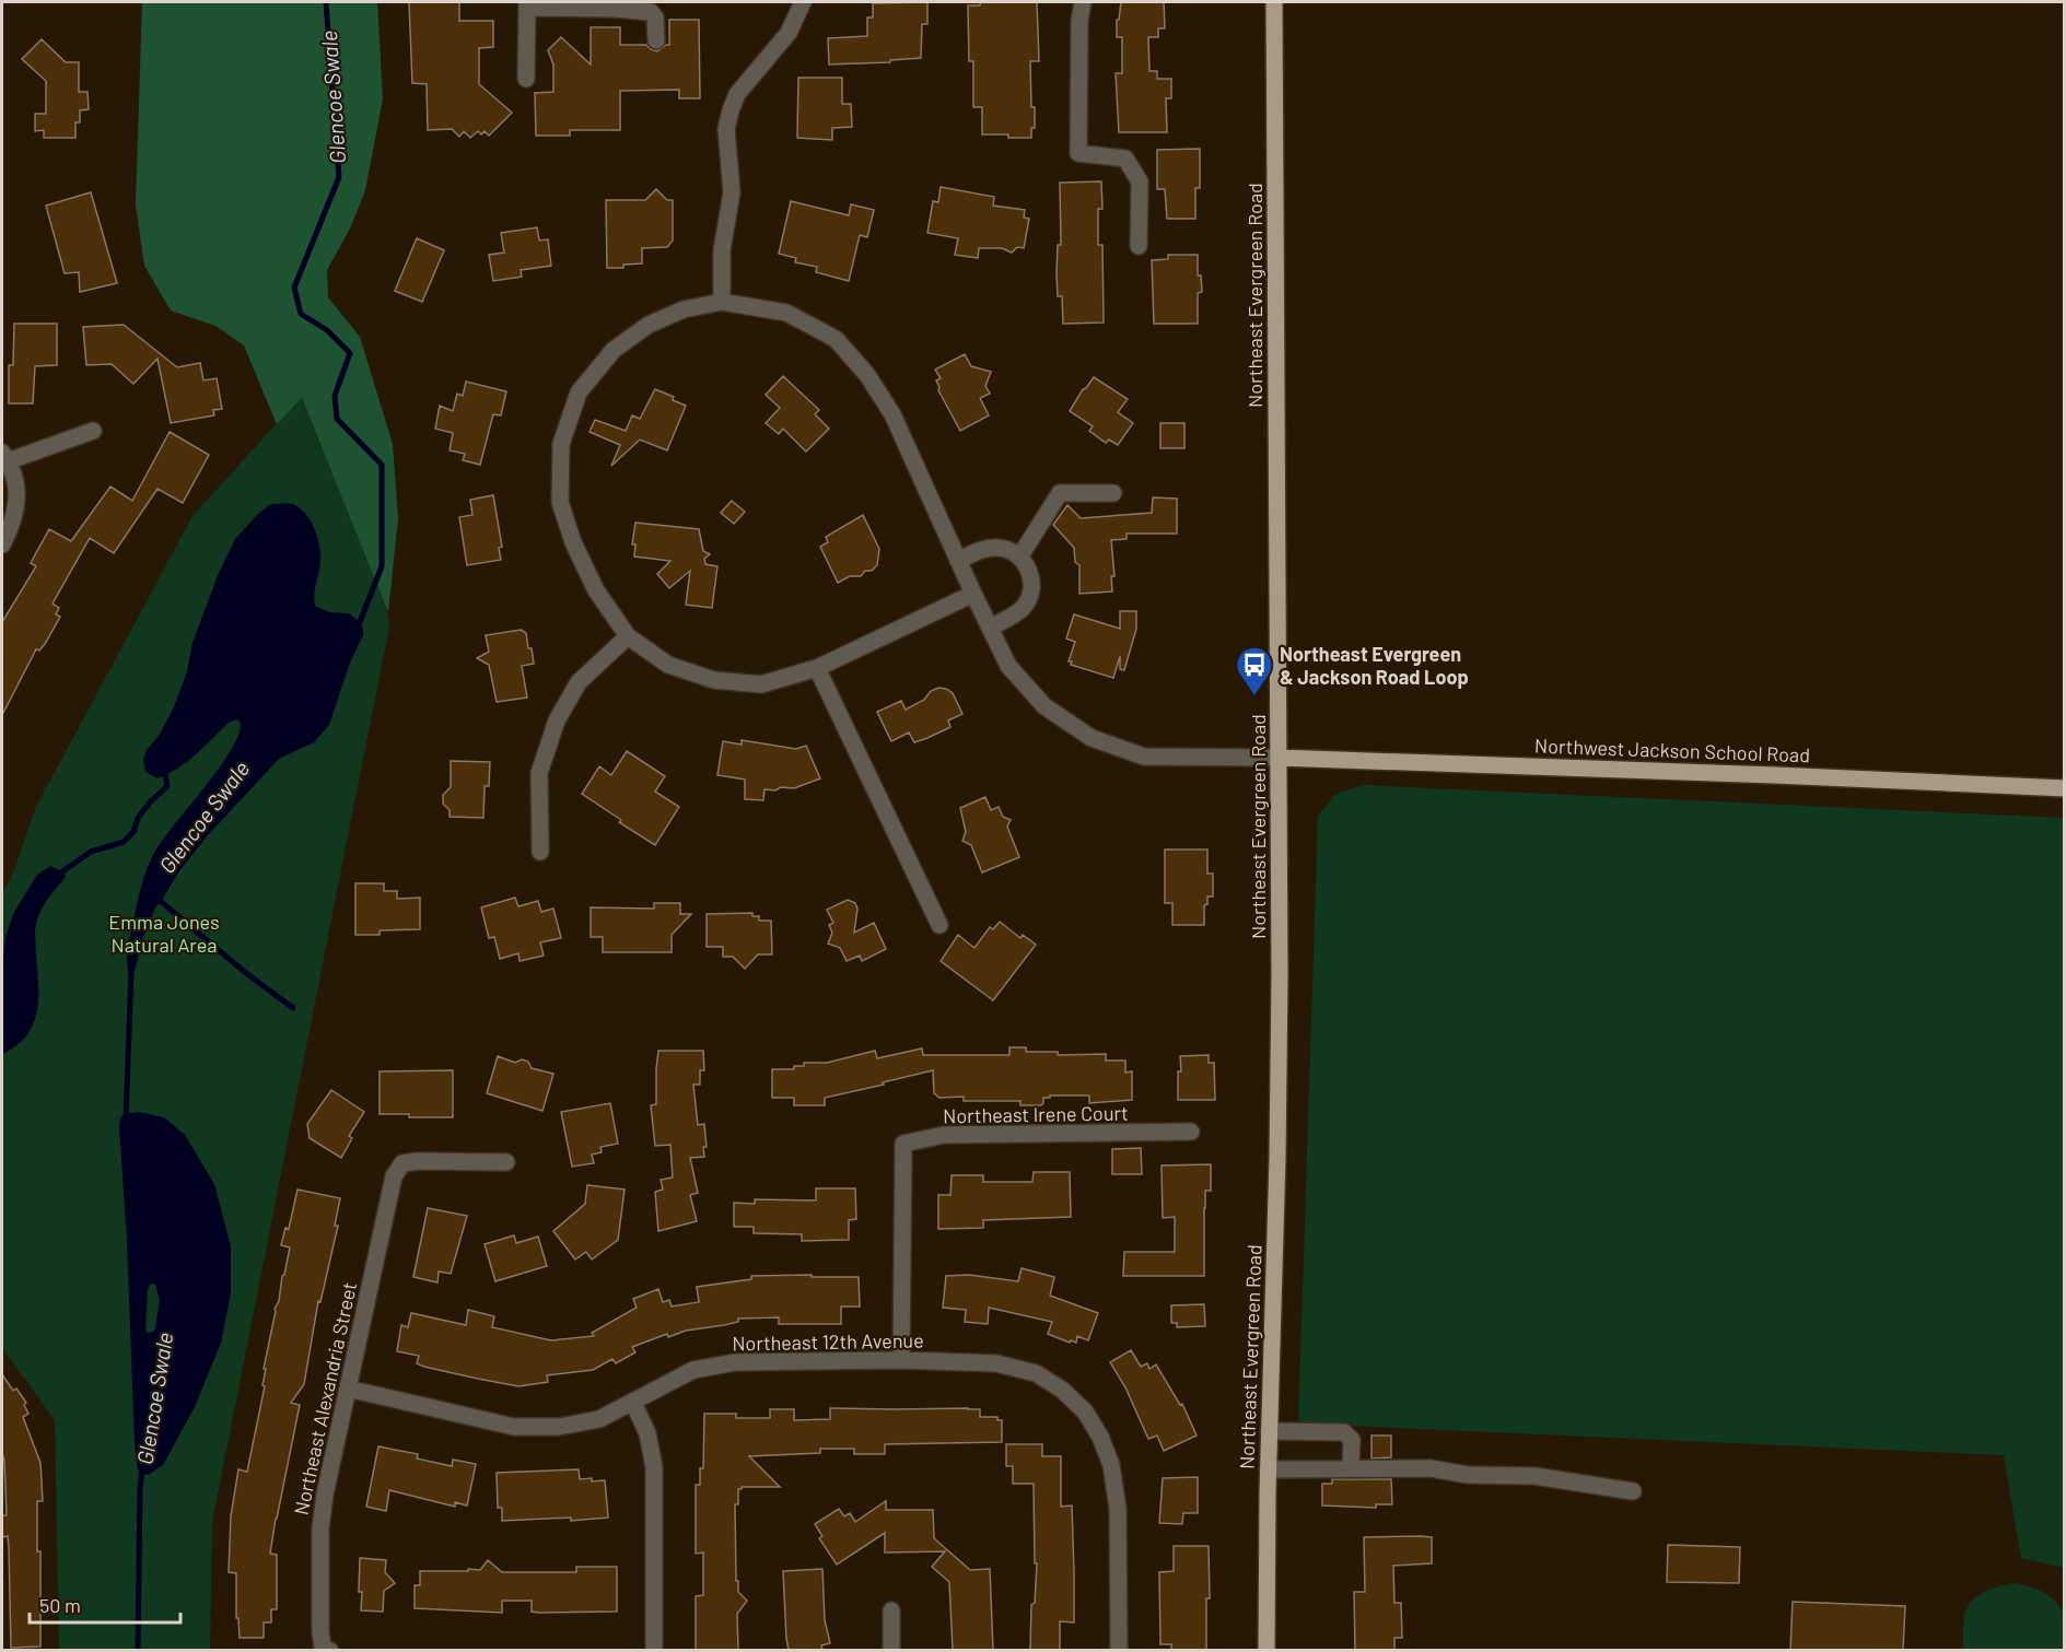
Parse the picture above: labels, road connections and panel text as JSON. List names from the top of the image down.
{
  "streets": {
    "main road": ["Northeast Evergreen Road", "Northwest Jackson School Road"],
    "street": ["Northeast Irene Court", "Northeast 12th Avenue", "Northeast Alexandria Street"]
  },
  "crossings": [
    ["Northeast Evergreen Road", "Northwest Jackson School Road"],
    ["Northeast Irene Court", "Northeast 12th Avenue"],
    ["Northeast 12th Avenue", "Northeast Alexandria Street"]
  ],
  "water": ["Glencoe Swale"],
  "parks": ["Emma Jones Natural Area"],
  "places": {
    "bus stop": ["Northeast Evergreen & Jackson Road Loop"]
  },
  "scale_bar": "50 m"
}
